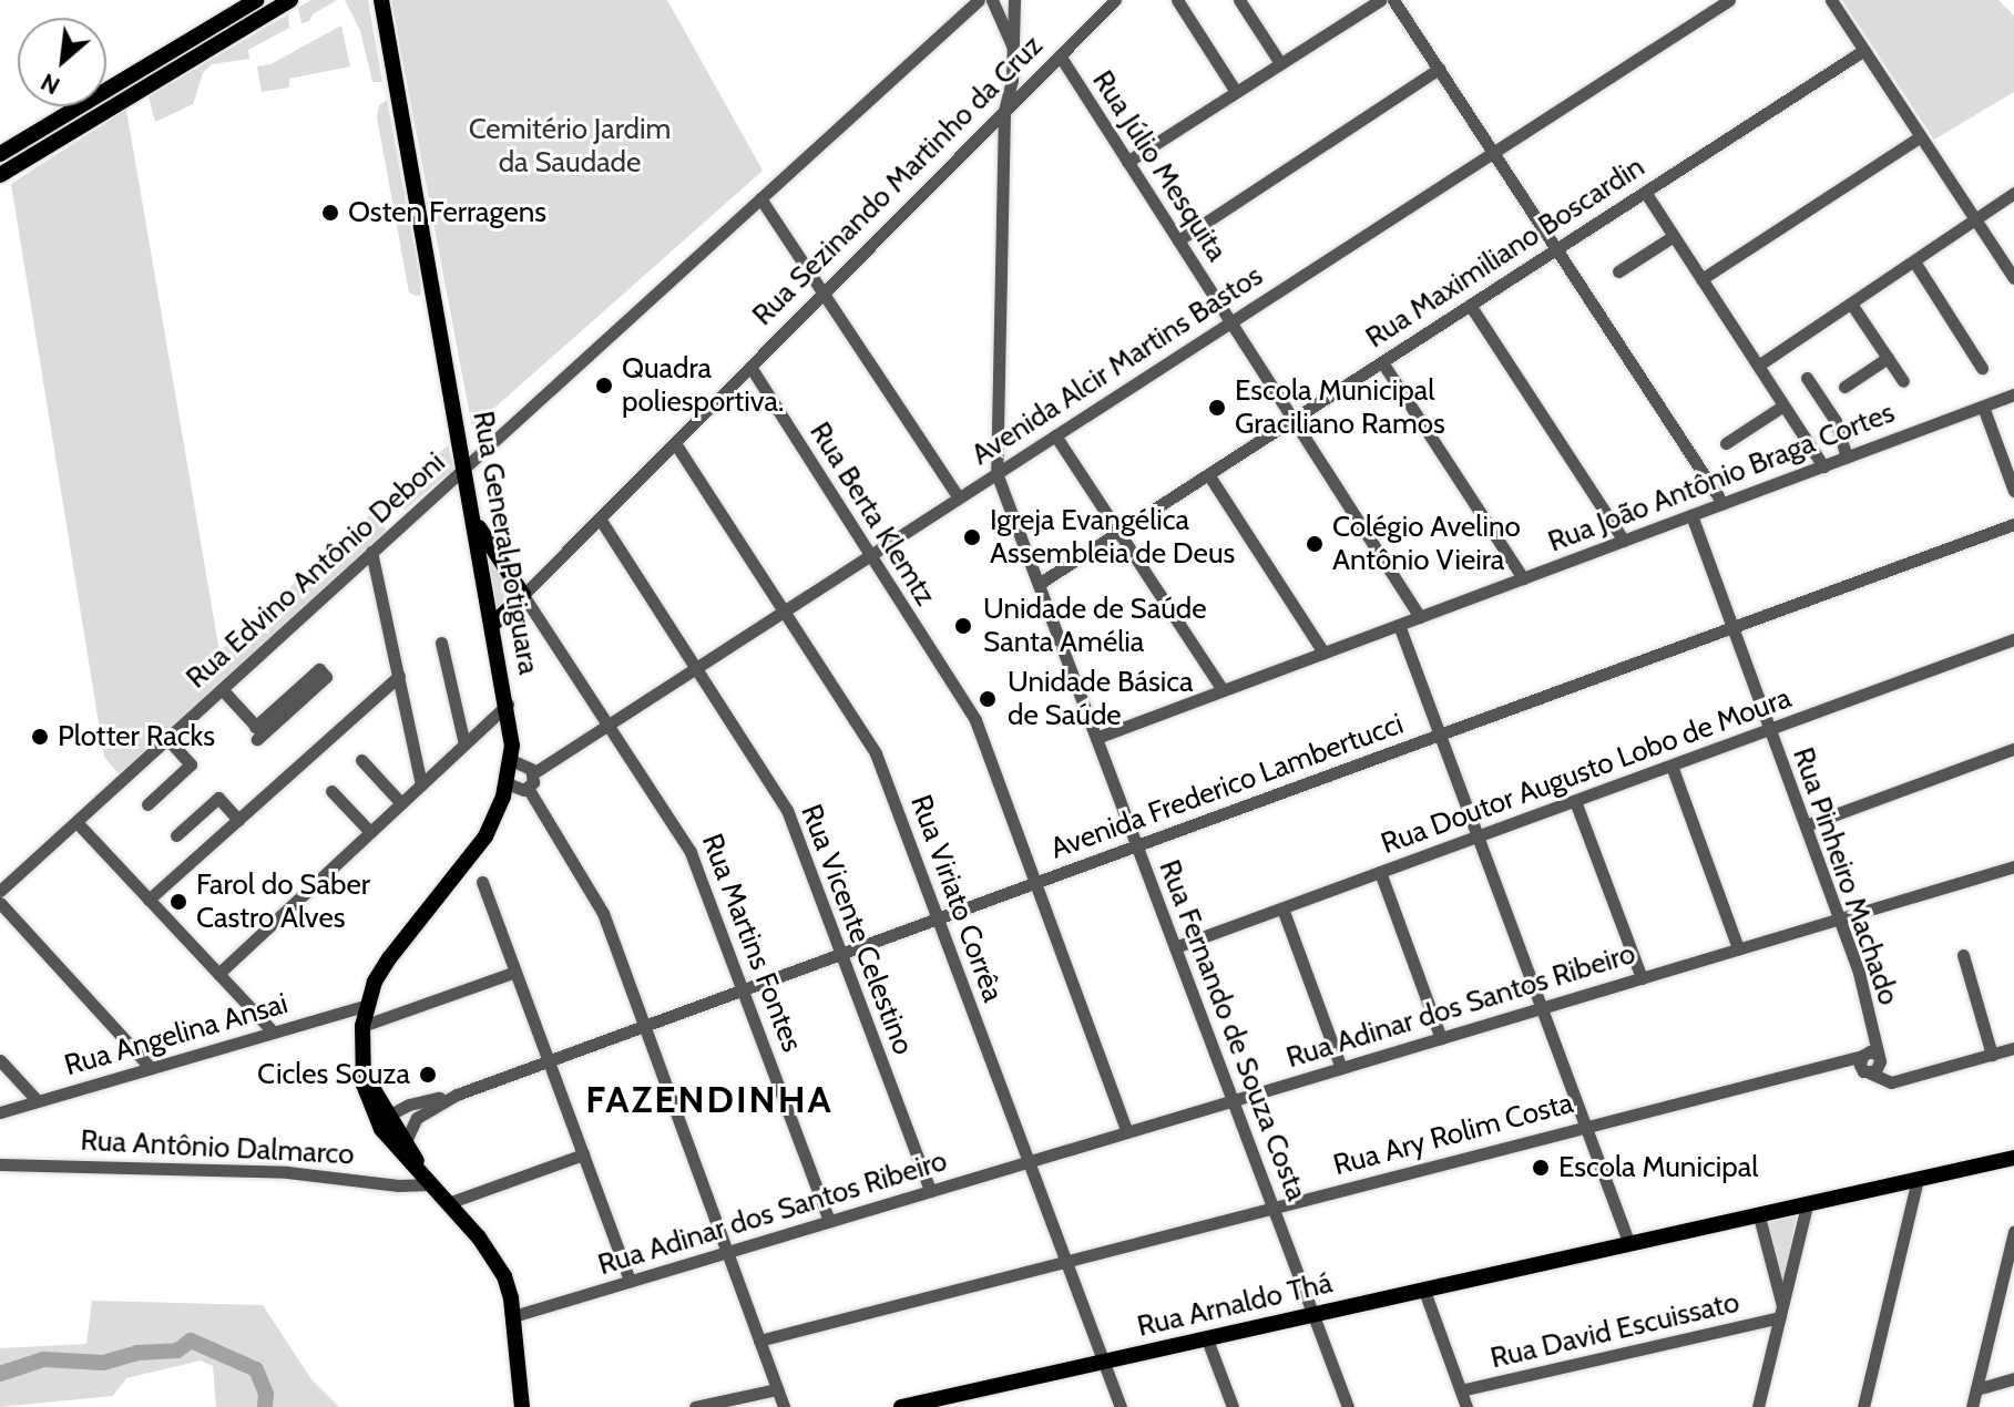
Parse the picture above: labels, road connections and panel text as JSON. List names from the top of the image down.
{
  "streets": {
    "main road": [
      "Rua Sezinando Martinho da Cruz",
      "Rua General Potiguara",
      "Rua Martins Fontes",
      "Rua Arnaldo Thá"
    ],
    "street": [
      "Rua Júlio Mesquita",
      "Rua Maximiliano Boscardin",
      "Avenida Alcir Martins Bastos",
      "Rua João Antônio Braga Cortes",
      "Rua Berta Klemtz",
      "Rua Edvino Antônio Deboni",
      "Rua Doutor Augusto Lobo de Moura",
      "Avenida Frederico Lambertucci",
      "Rua Pinheiro Machado",
      "Rua Viriato Corrêa",
      "Rua Vicente Celestino",
      "Rua Adinar dos Santos Ribeiro",
      "Rua Fernando de Souza Costa",
      "Rua Angelina Ansai",
      "Rua Ary Rolim Costa",
      "Rua Antônio Dalmarco",
      "Rua David Escuissato"
    ]
  },
  "crossings": [
    ["Rua Júlio Mesquita", "Rua Sezinando Martinho da Cruz"],
    ["Rua Júlio Mesquita", "Rua Maximiliano Boscardin"],
    ["Rua Júlio Mesquita", "Avenida Alcir Martins Bastos"],
    ["Rua Júlio Mesquita", "Rua João Antônio Braga Cortes"],
    ["Rua Sezinando Martinho da Cruz", "Rua Berta Klemtz"],
    ["Rua Sezinando Martinho da Cruz", "Rua General Potiguara"],
    ["Rua Sezinando Martinho da Cruz", "Rua Viriato Corrêa"],
    ["Rua Sezinando Martinho da Cruz", "Rua Vicente Celestino"],
    ["Rua Sezinando Martinho da Cruz", "Rua Martins Fontes"],
    ["Rua Sezinando Martinho da Cruz", "Rua Fernando de Souza Costa"],
    ["Rua Maximiliano Boscardin", "Rua Fernando de Souza Costa"],
    ["Avenida Alcir Martins Bastos", "Rua Berta Klemtz"],
    ["Avenida Alcir Martins Bastos", "Rua Viriato Corrêa"],
    ["Avenida Alcir Martins Bastos", "Rua Vicente Celestino"],
    ["Avenida Alcir Martins Bastos", "Rua Martins Fontes"],
    ["Avenida Alcir Martins Bastos", "Rua Fernando de Souza Costa"],
    ["Rua João Antônio Braga Cortes", "Rua Pinheiro Machado"],
    ["Rua João Antônio Braga Cortes", "Rua Fernando de Souza Costa"],
    ["Rua Berta Klemtz", "Avenida Frederico Lambertucci"],
    ["Rua Berta Klemtz", "Rua Adinar dos Santos Ribeiro"],
    ["Rua General Potiguara", "Rua Edvino Antônio Deboni"],
    ["Rua General Potiguara", "Avenida Frederico Lambertucci"],
    ["Rua General Potiguara", "Rua Martins Fontes"],
    ["Rua General Potiguara", "Rua Adinar dos Santos Ribeiro"],
    ["Rua General Potiguara", "Rua Angelina Ansai"],
    ["Rua General Potiguara", "Rua Antônio Dalmarco"],
    ["Rua Doutor Augusto Lobo de Moura", "Rua Pinheiro Machado"],
    ["Rua Doutor Augusto Lobo de Moura", "Rua Fernando de Souza Costa"],
    ["Avenida Frederico Lambertucci", "Rua Pinheiro Machado"],
    ["Avenida Frederico Lambertucci", "Rua Viriato Corrêa"],
    ["Avenida Frederico Lambertucci", "Rua Vicente Celestino"],
    ["Avenida Frederico Lambertucci", "Rua Martins Fontes"],
    ["Avenida Frederico Lambertucci", "Rua Fernando de Souza Costa"],
    ["Rua Pinheiro Machado", "Rua Adinar dos Santos Ribeiro"],
    ["Rua Pinheiro Machado", "Rua Ary Rolim Costa"],
    ["Rua Viriato Corrêa", "Rua Adinar dos Santos Ribeiro"],
    ["Rua Viriato Corrêa", "Rua Ary Rolim Costa"],
    ["Rua Viriato Corrêa", "Rua Arnaldo Thá"],
    ["Rua Vicente Celestino", "Rua Adinar dos Santos Ribeiro"],
    ["Rua Martins Fontes", "Rua Adinar dos Santos Ribeiro"],
    ["Rua Adinar dos Santos Ribeiro", "Rua Fernando de Souza Costa"],
    ["Rua Fernando de Souza Costa", "Rua Ary Rolim Costa"],
    ["Rua Fernando de Souza Costa", "Rua Arnaldo Thá"]
  ],
  "districts": ["FAZENDINHA"],
  "parks": ["Cemitério Jardim da Saudade"],
  "places": [
    "Osten Ferragens",
    "Quadra poliesportiva.",
    "Escola Municipal Graciliano Ramos",
    "Igreja Evangélica Assembleia de Deus",
    "Colégio Avelino Antônio Vieira",
    "Unidade de Saúde Santa Amélia",
    "Unidade Básica de Saúde",
    "Plotter Racks",
    "Farol do Saber Castro Alves",
    "Cicles Souza",
    "Escola Municipal"
  ],
  "north": "bottom left"
}
